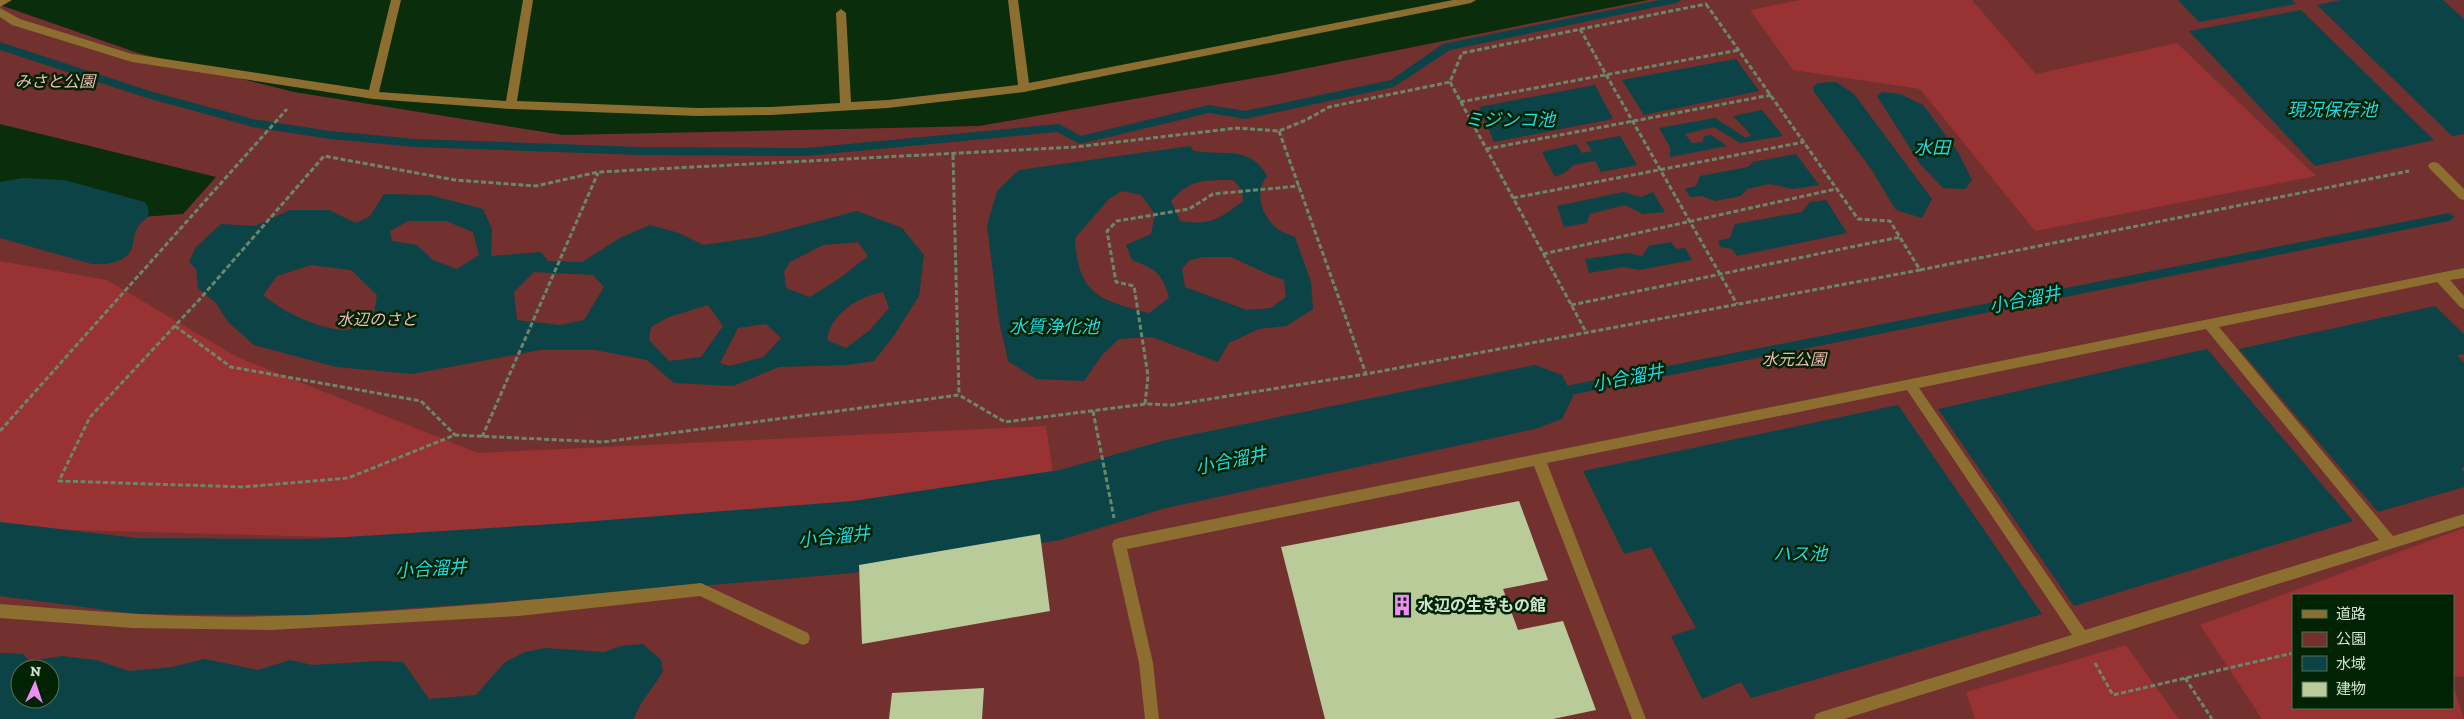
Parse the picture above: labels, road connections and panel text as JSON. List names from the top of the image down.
{
  "water": [
    "現況保存池",
    "ミジンコ池",
    "水田",
    "小合溜井",
    "水質浄化池",
    "ハス池"
  ],
  "parks": ["みさと公園", "水辺のさと", "水元公園"],
  "places": {
    "building": ["水辺の生きもの館"]
  },
  "legend": [
    "道路",
    "公園",
    "水域",
    "建物"
  ],
  "north": "top"
}
